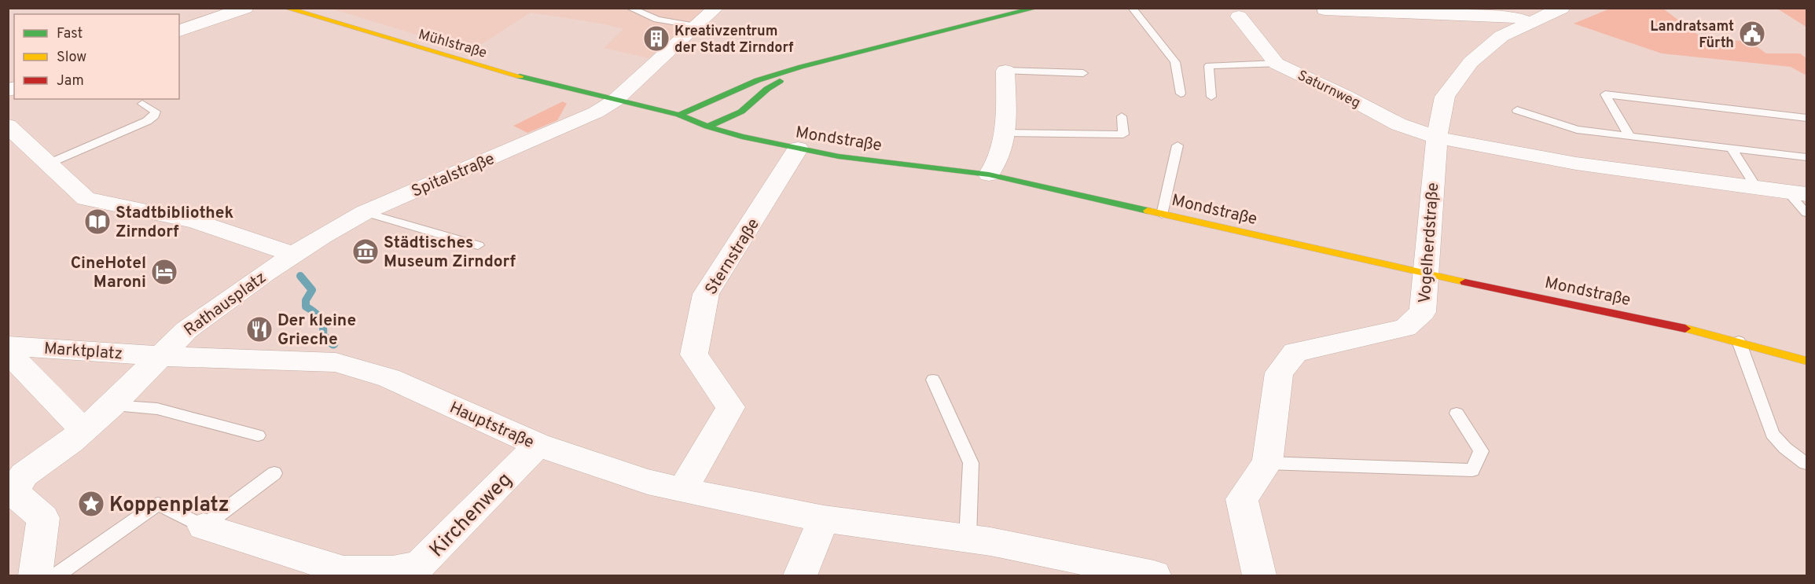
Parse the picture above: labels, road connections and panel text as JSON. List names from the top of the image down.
{
  "streets": {
    "street": [
      "Mühlstraße",
      "Saturnweg",
      "Mondstraße",
      "Spitalstraße",
      "Vogelherdstraße",
      "Sternstraße",
      "Rathausplatz",
      "Marktplatz",
      "Hauptstraße",
      "Kirchenweg"
    ]
  },
  "crossings": [
    ["Mühlstraße", "Mondstraße"],
    ["Mühlstraße", "Spitalstraße"],
    ["Saturnweg", "Vogelherdstraße"],
    ["Mondstraße", "Spitalstraße"],
    ["Mondstraße", "Vogelherdstraße"],
    ["Mondstraße", "Sternstraße"],
    ["Spitalstraße", "Rathausplatz"],
    ["Sternstraße", "Hauptstraße"],
    ["Rathausplatz", "Marktplatz"],
    ["Rathausplatz", "Hauptstraße"],
    ["Marktplatz", "Hauptstraße"],
    ["Hauptstraße", "Kirchenweg"]
  ],
  "places": {
    "public building": ["Landratsamt Fürth"],
    "building": ["Kreativzentrum der Stadt Zirndorf"],
    "library": ["Stadtbibliothek Zirndorf"],
    "museum": ["Städtisches Museum Zirndorf"],
    "hotel": ["CineHotel Maroni"],
    "restaurant": ["Der kleine Grieche"],
    "place": ["Koppenplatz"]
  },
  "legend": ["Fast", "Slow", "Jam"]
}
